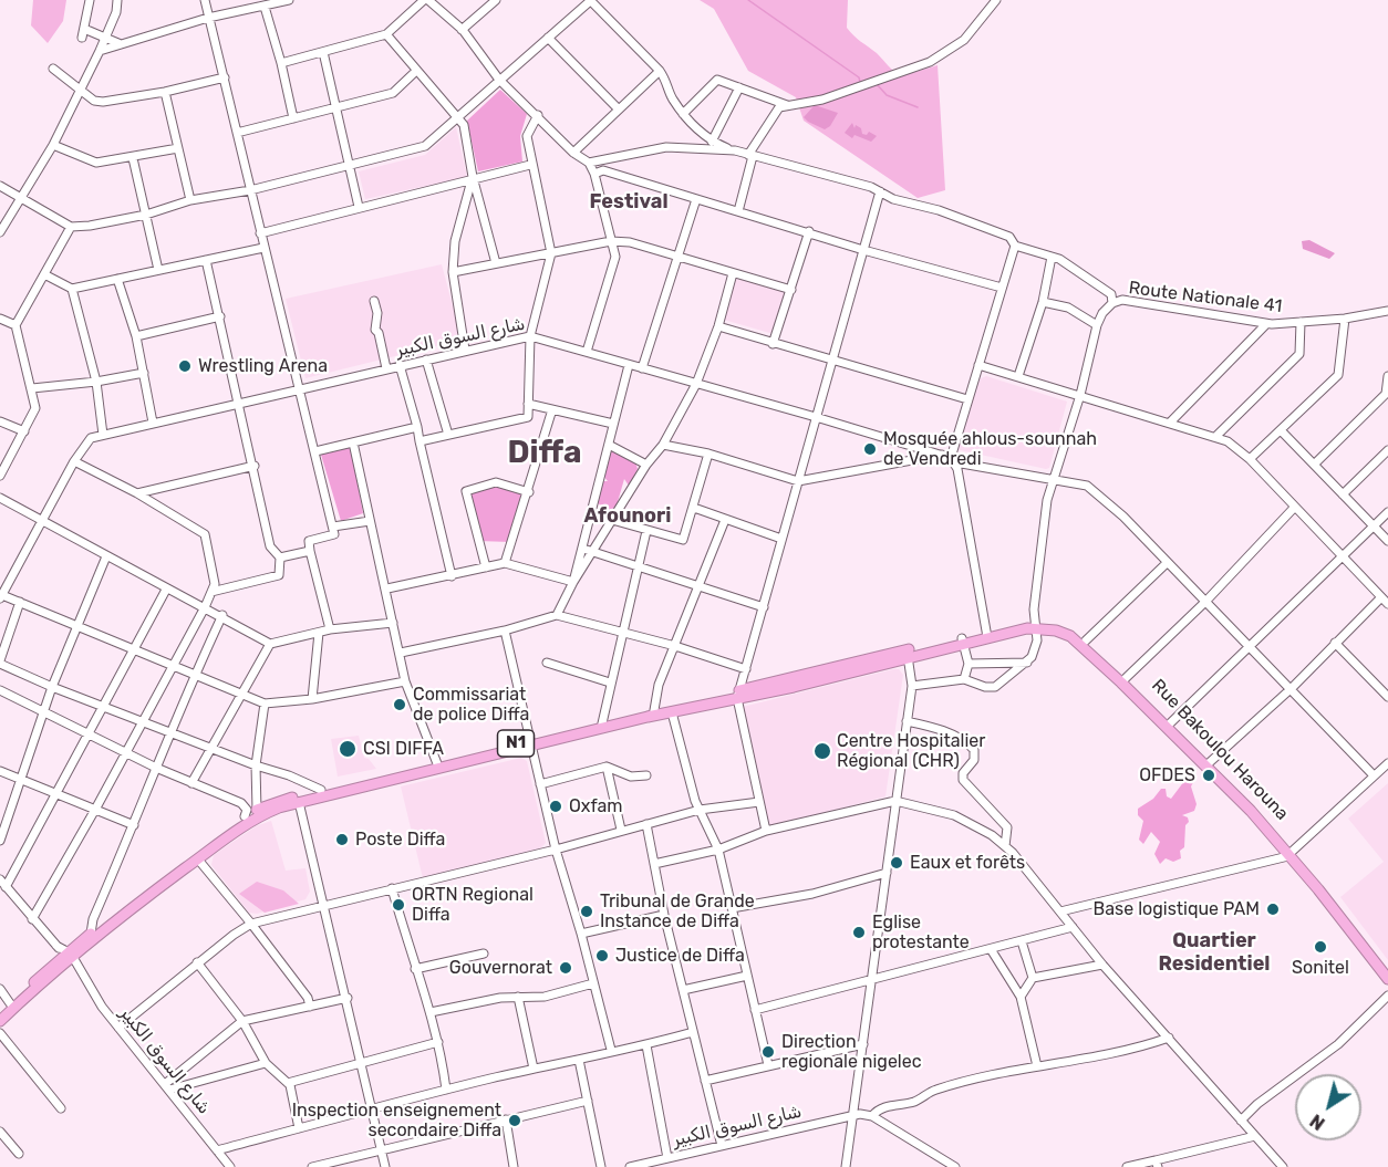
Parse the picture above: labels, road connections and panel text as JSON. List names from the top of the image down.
{
  "streets": {
    "highway": ["N1", "Rue Bakoulou Harouna"],
    "street": ["Route Nationale 41", "شارع السوق الكبير"]
  },
  "crossings": [
    ["Route Nationale 41", "Rue Bakoulou Harouna"],
    ["شارع السوق الكبير", "N1"],
    ["N1", "Rue Bakoulou Harouna"]
  ],
  "districts": [
    "Festival",
    "Diffa",
    "Afounori",
    "Quartier Residentiel"
  ],
  "places": [
    "Wrestling Arena",
    "Mosquée ahlous-sounnah de Vendredi",
    "Commissariat de police Diffa",
    "CSI DIFFA",
    "Centre Hospitalier Régional (CHR)",
    "OFDES",
    "Oxfam",
    "Poste Diffa",
    "Eaux et forêts",
    "ORTN Regional Diffa",
    "Base logistique PAM",
    "Tribunal de Grande Instance de Diffa",
    "Eglise protestante",
    "Sonitel",
    "Justice de Diffa",
    "Gouvernorat",
    "Direction regionale nigelec",
    "Inspection enseignement secondaire Diffa"
  ],
  "north": "bottom left"
}
